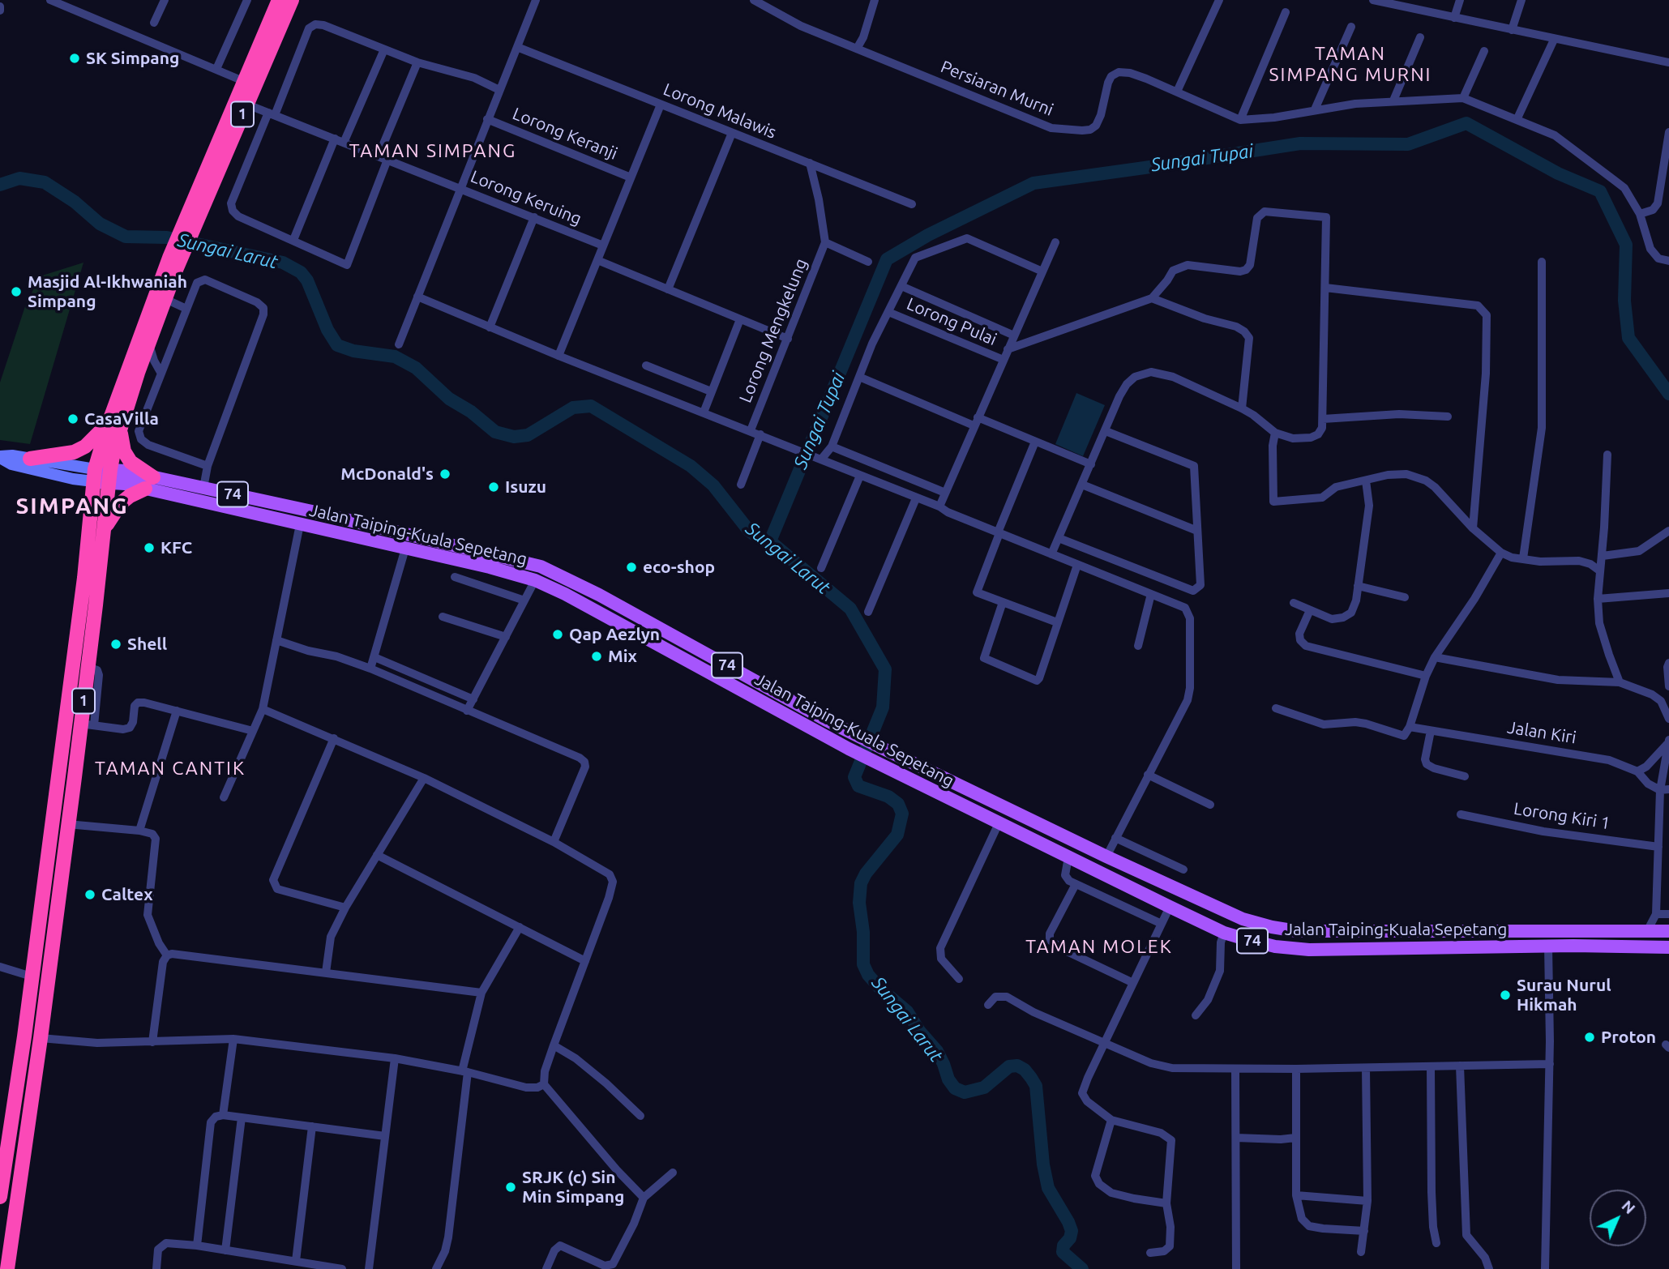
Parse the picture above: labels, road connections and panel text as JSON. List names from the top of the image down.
{
  "streets": {
    "highway": ["1"],
    "main road": ["74", "Jalan Taiping-Kuala Sepetang"],
    "street": [
      "Persiaran Murni",
      "Lorong Malawis",
      "Lorong Keranji",
      "Lorong Keruing",
      "Lorong Pulai",
      "Lorong Mengkelung",
      "Jalan Kiri",
      "Lorong Kiri 1"
    ]
  },
  "crossings": [
    ["1", "Lorong Keruing"],
    ["1", "Jalan Taiping-Kuala Sepetang"]
  ],
  "districts": [
    "TAMAN SIMPANG MURNI",
    "TAMAN SIMPANG",
    "SIMPANG",
    "TAMAN CANTIK",
    "TAMAN MOLEK"
  ],
  "water": ["Sungai Tupai", "Sungai Larut"],
  "places": [
    "SK Simpang",
    "Masjid Al-Ikhwaniah Simpang",
    "CasaVilla",
    "McDonald's",
    "Isuzu",
    "KFC",
    "eco-shop",
    "Qap Aezlyn",
    "Shell",
    "Mix",
    "Caltex",
    "Surau Nurul Hikmah",
    "Proton",
    "SRJK (c) Sin Min Simpang"
  ],
  "north": "top right"
}
